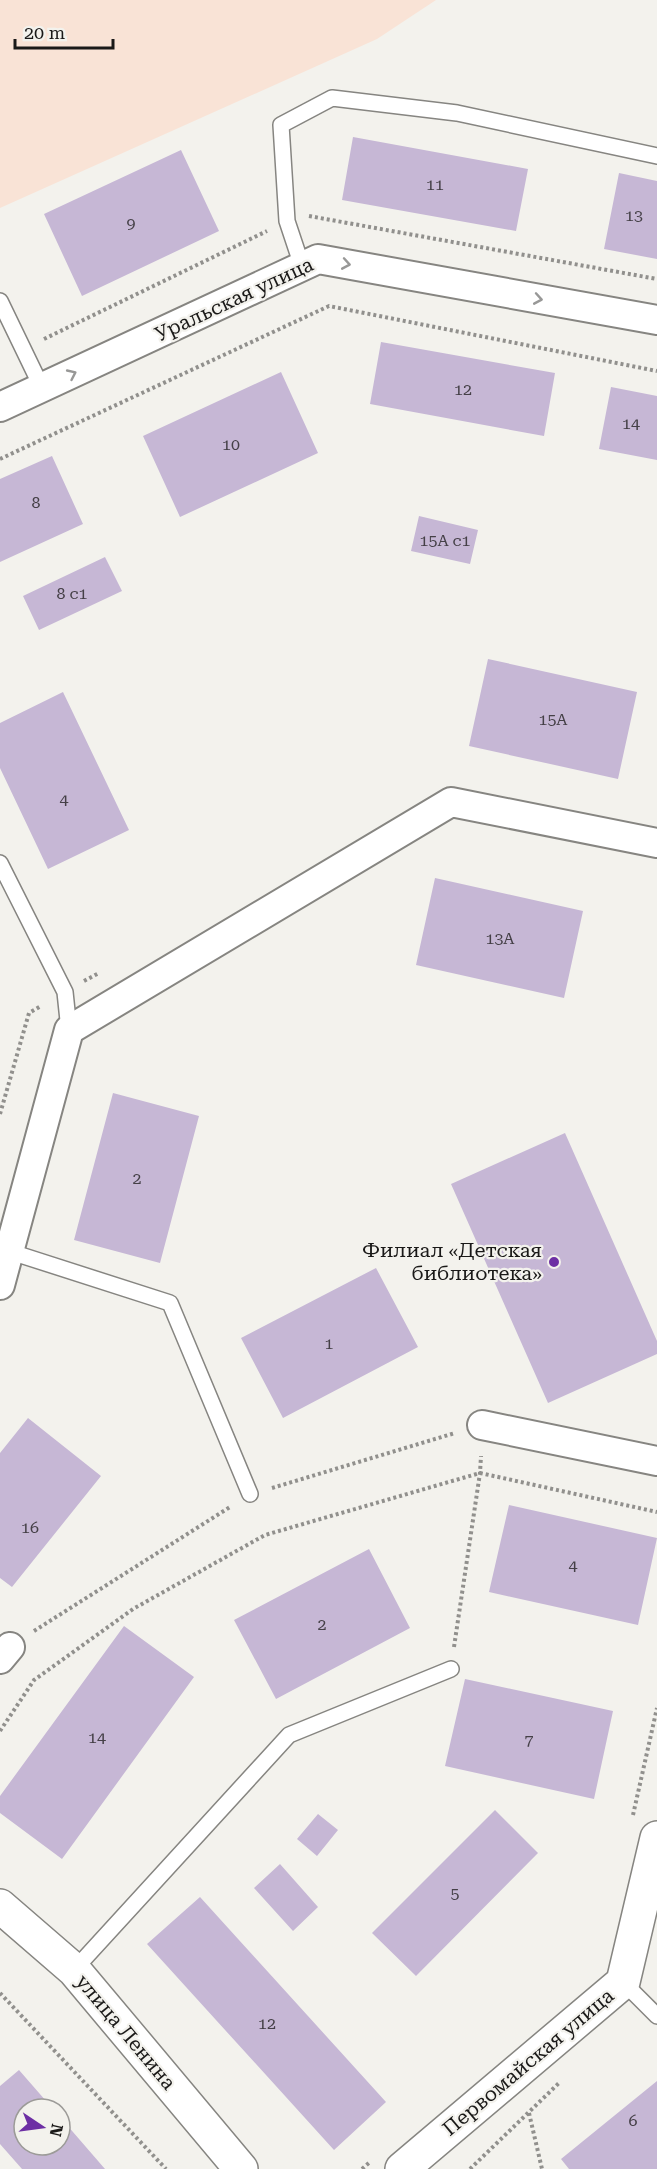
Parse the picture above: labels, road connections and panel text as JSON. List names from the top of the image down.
{
  "streets": {
    "main road": ["улица Ленина", "Первомайская улица"],
    "street": ["Уральская улица"]
  },
  "one_way": ["Уральская улица"],
  "places": ["Филиал «Детская библиотека»"],
  "house_numbers": [
    "11",
    "13",
    "9",
    "12",
    "14",
    "10",
    "8",
    "15А с1",
    "8 с1",
    "15А",
    "4",
    "13А",
    "2",
    "1",
    "16",
    "4",
    "2",
    "14",
    "7",
    "5",
    "12",
    "6"
  ],
  "scale_bar": "20 m",
  "north": "right"
}
